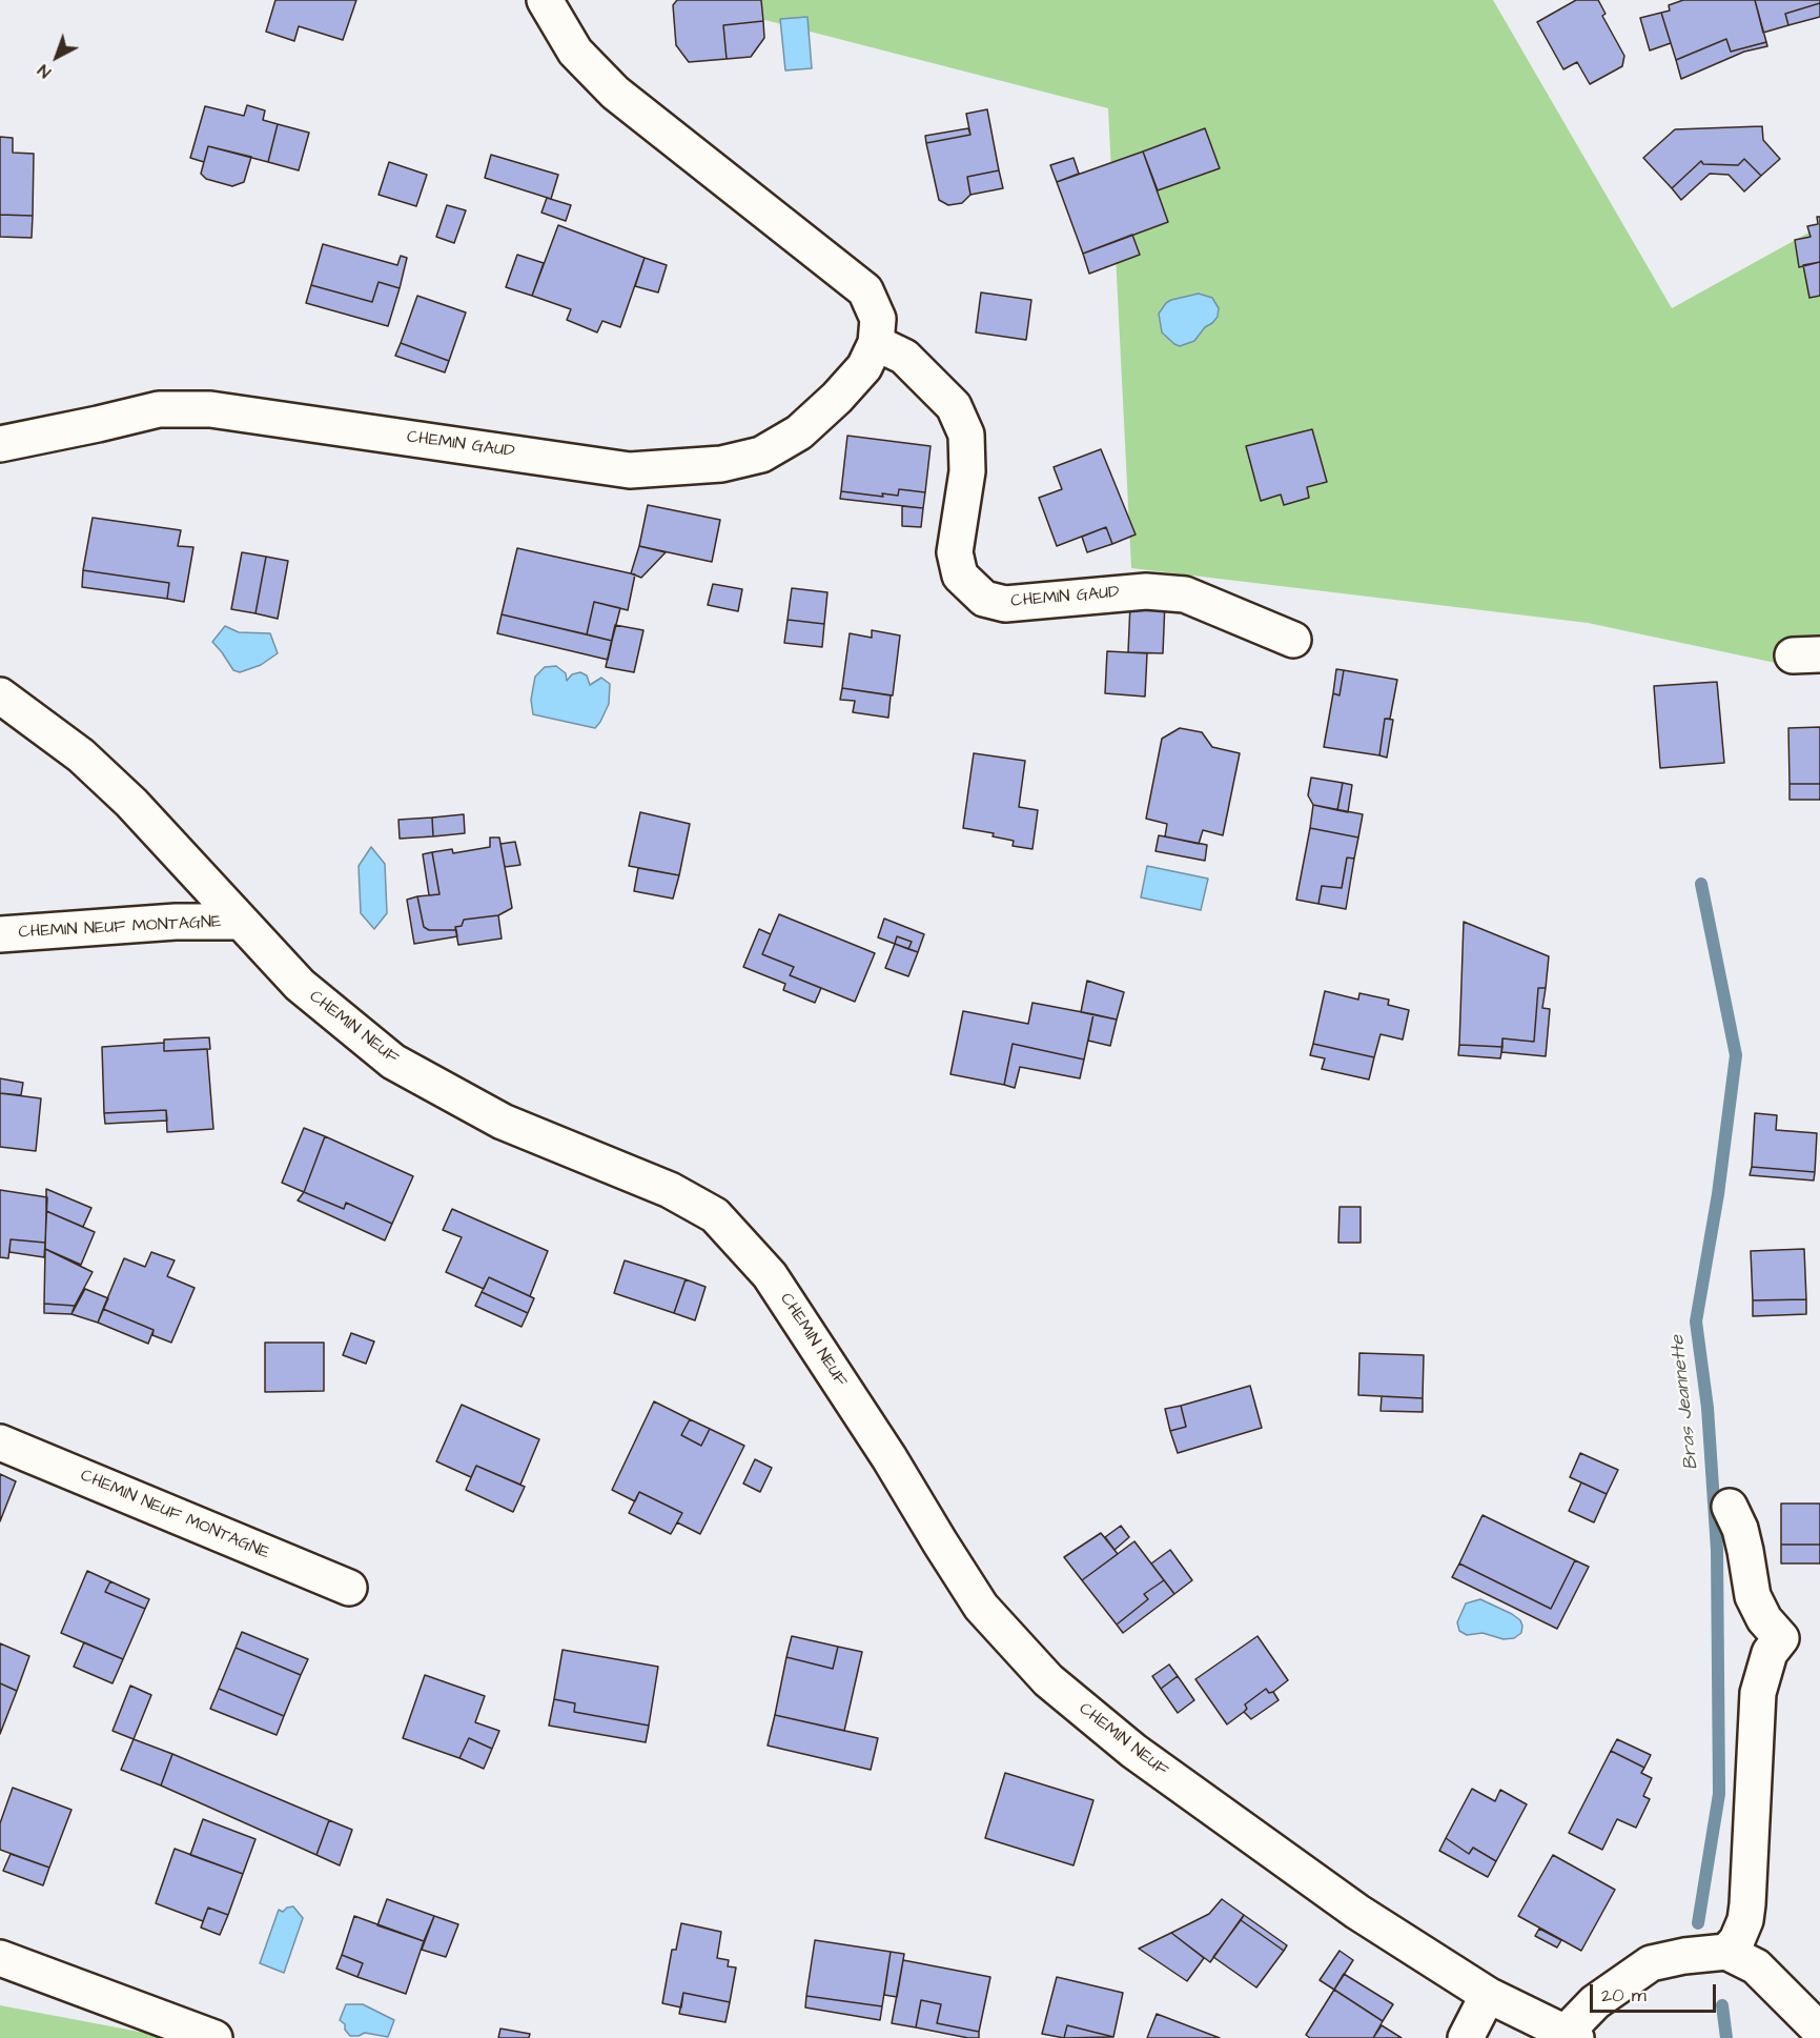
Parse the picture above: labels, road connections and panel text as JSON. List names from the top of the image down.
{
  "streets": {
    "street": ["CHEMIN GAUD", "CHEMIN NEUF MONTAGNE", "CHEMIN NEUF"]
  },
  "crossings": [
    ["CHEMIN NEUF MONTAGNE", "CHEMIN NEUF"]
  ],
  "water": ["Bras Jeannette"],
  "scale_bar": "20 m",
  "north": "bottom left"
}
